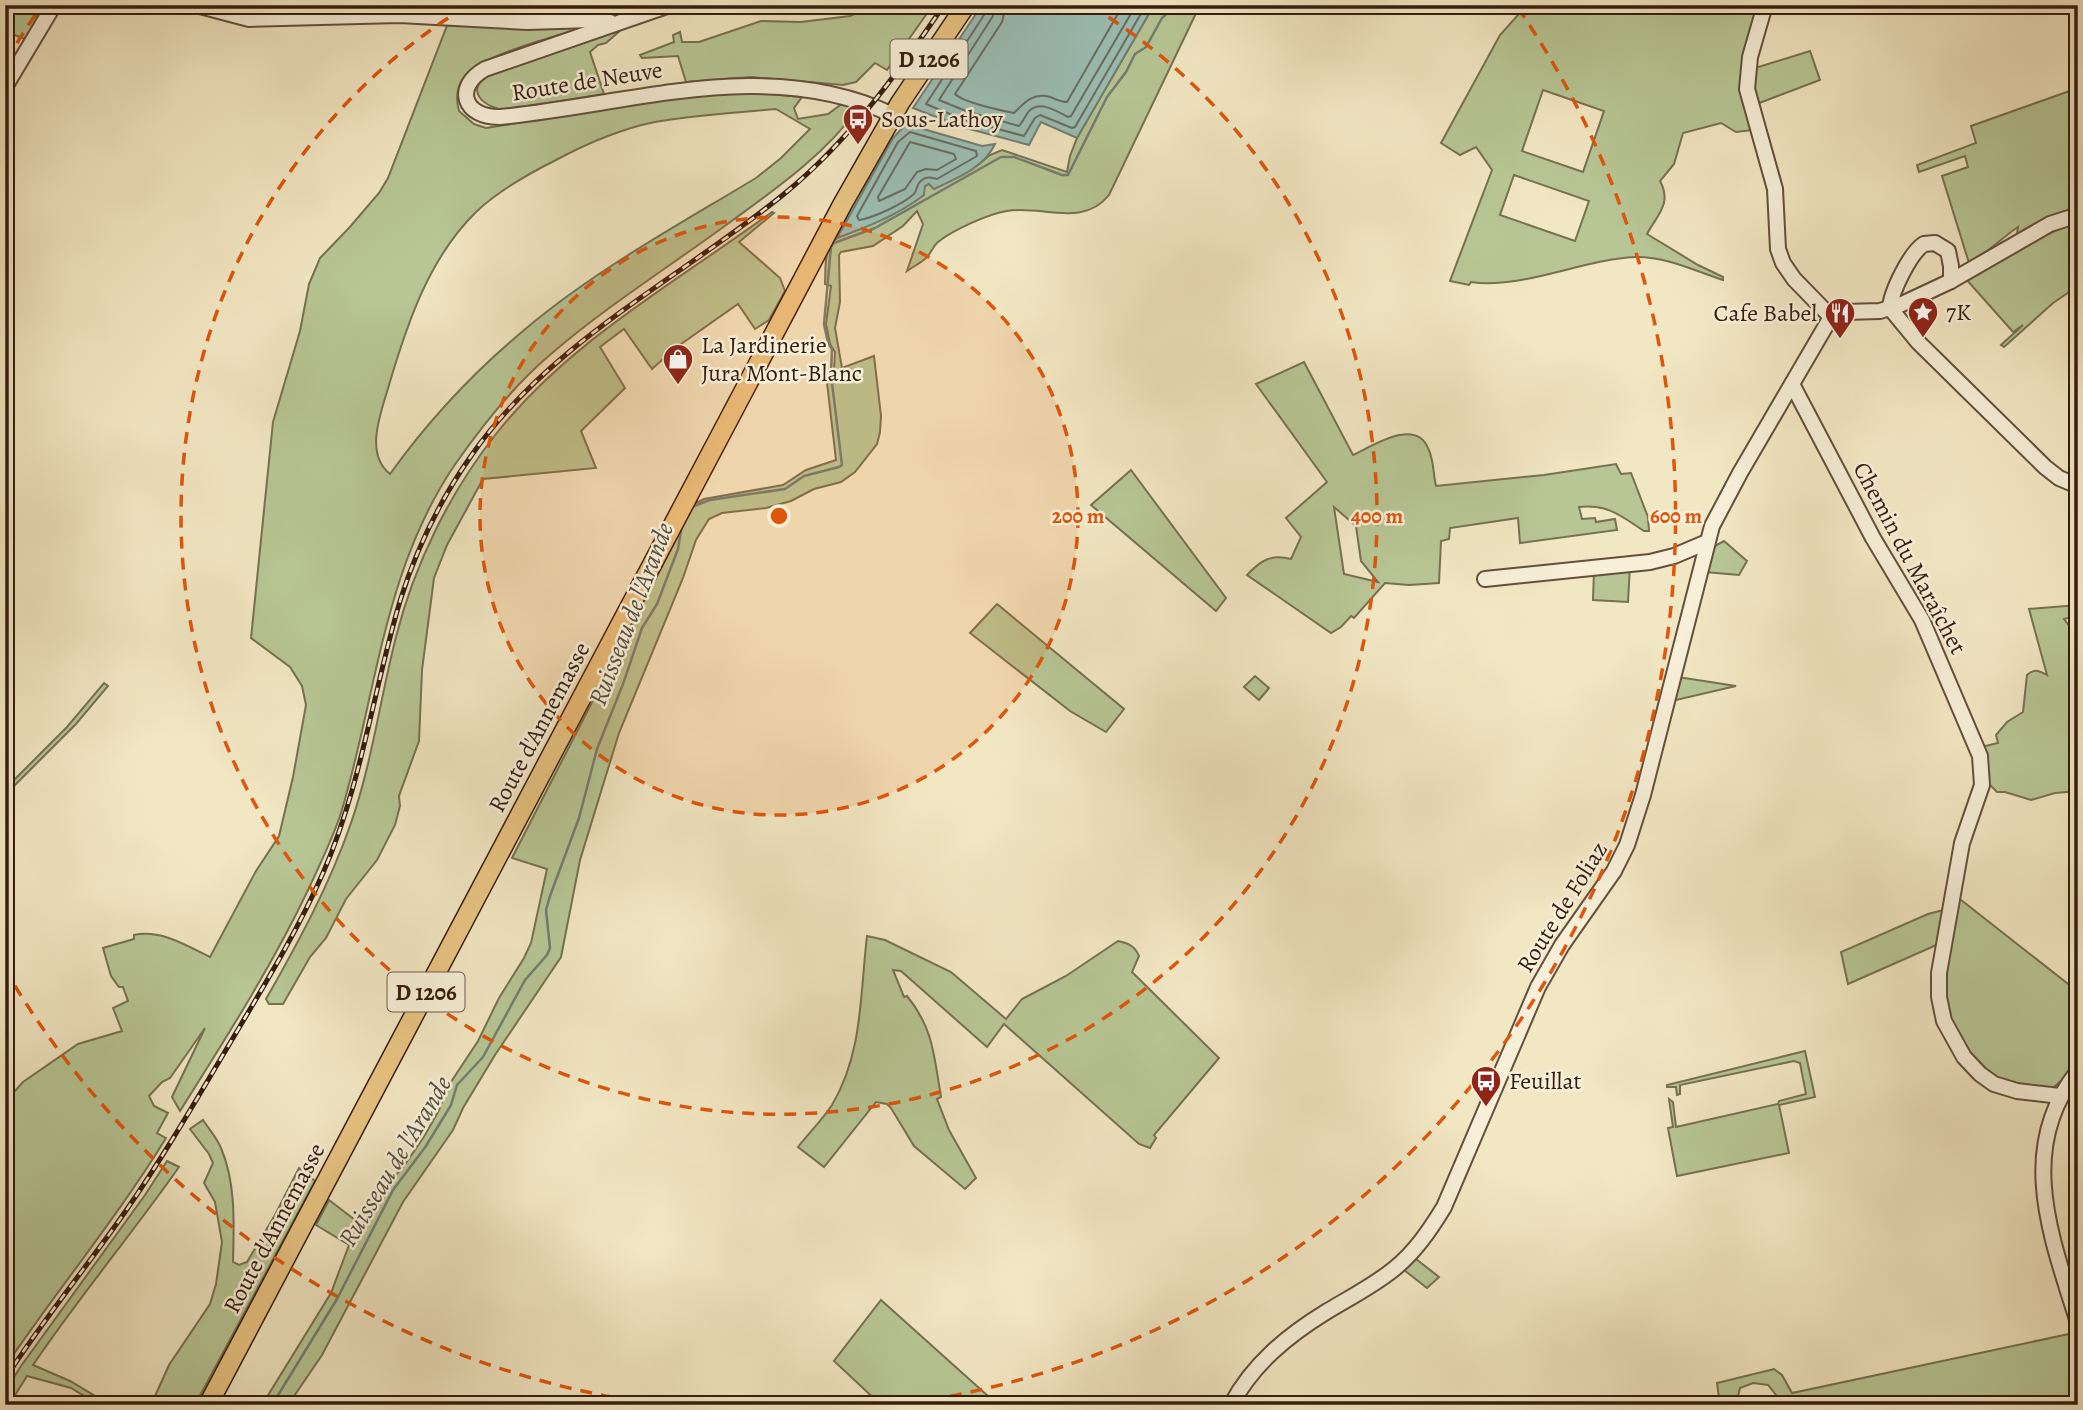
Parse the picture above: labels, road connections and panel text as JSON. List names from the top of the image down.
{
  "streets": {
    "main road": ["D 1206", "Route d'Annemasse"],
    "street": ["Route de Neuve", "Chemin du Maraîchet", "Route de Foliaz"]
  },
  "crossings": [
    ["Route de Neuve", "Route d'Annemasse"],
    ["Chemin du Maraîchet", "Route de Foliaz"]
  ],
  "water": ["Ruisseau de l'Arande"],
  "places": {
    "bus stop": ["Sous-Lathoy", "Feuillat"],
    "place": ["7K"],
    "restaurant": ["Cafe Babel"],
    "shop": ["La Jardinerie Jura Mont-Blanc"]
  },
  "rings": ["200 m", "400 m", "600 m"]
}
